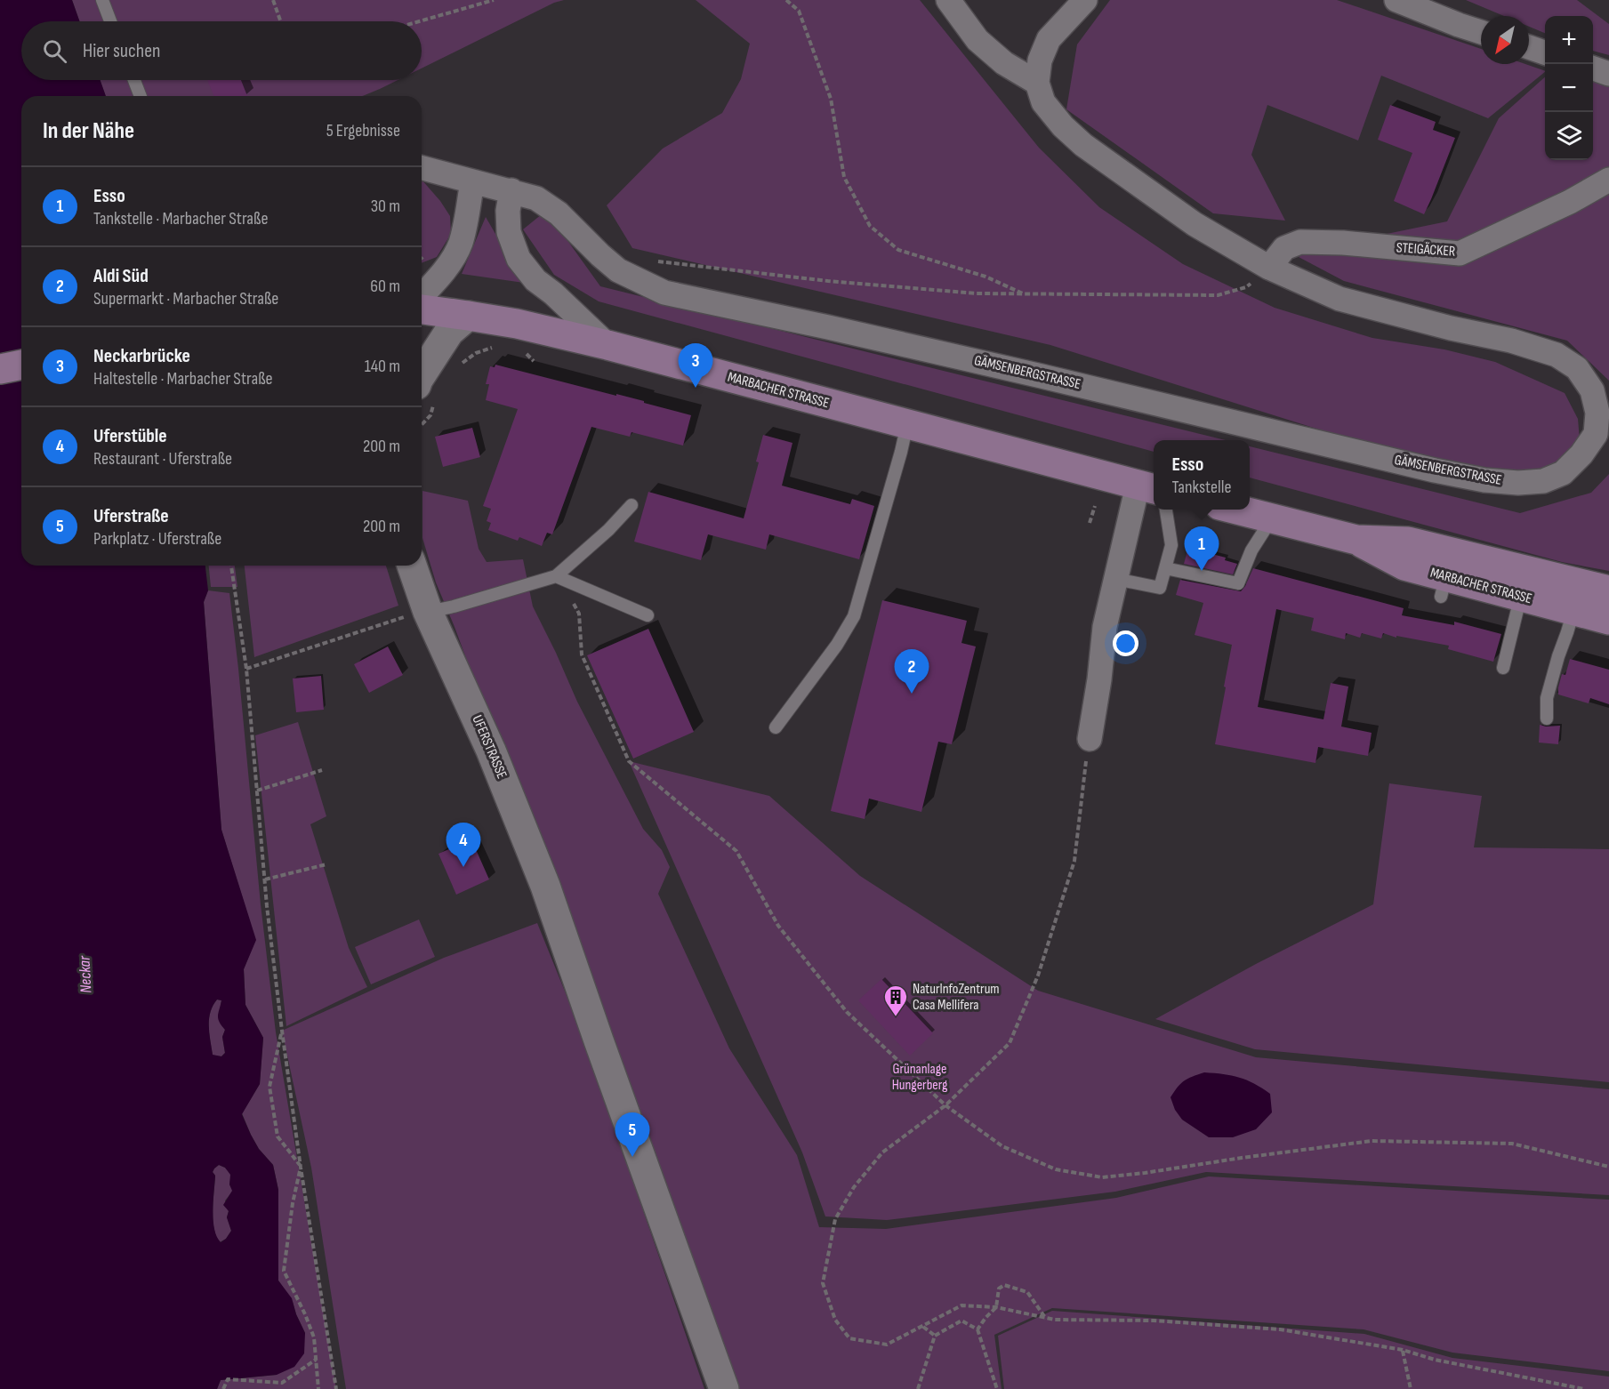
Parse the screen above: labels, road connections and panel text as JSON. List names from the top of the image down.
{
  "streets": {
    "main road": ["MARBACHER STRASSE"],
    "street": ["STEIGÄCKER", "GÄMSENBERGSTRASSE", "UFERSTRASSE"]
  },
  "crossings": [
    ["STEIGÄCKER", "GÄMSENBERGSTRASSE"]
  ],
  "water": ["Neckar"],
  "parks": ["Grünanlage Hungerberg"],
  "places": {
    "building": ["NaturInfoZentrum Casa Mellifera"]
  },
  "north": "bottom left",
  "page": {
    "map_buttons": ["+", "−"],
    "search": "Hier suchen",
    "heading": ["In der Nähe", "5 Ergebnisse"],
    "list": [
      {
        "mark": "1",
        "name": "Esso",
        "note": "Tankstelle · Marbacher Straße",
        "value": "30 m"
      },
      {
        "mark": "2",
        "name": "Aldi Süd",
        "note": "Supermarkt · Marbacher Straße",
        "value": "60 m"
      },
      {
        "mark": "3",
        "name": "Neckarbrücke",
        "note": "Haltestelle · Marbacher Straße",
        "value": "140 m"
      },
      {
        "mark": "4",
        "name": "Uferstüble",
        "note": "Restaurant · Uferstraße",
        "value": "200 m"
      },
      {
        "mark": "5",
        "name": "Uferstraße",
        "note": "Parkplatz · Uferstraße",
        "value": "200 m"
      }
    ],
    "pins": [
      "3",
      "1",
      "2",
      "4",
      "5"
    ],
    "popup": ["Esso", "Tankstelle"]
  }
}
